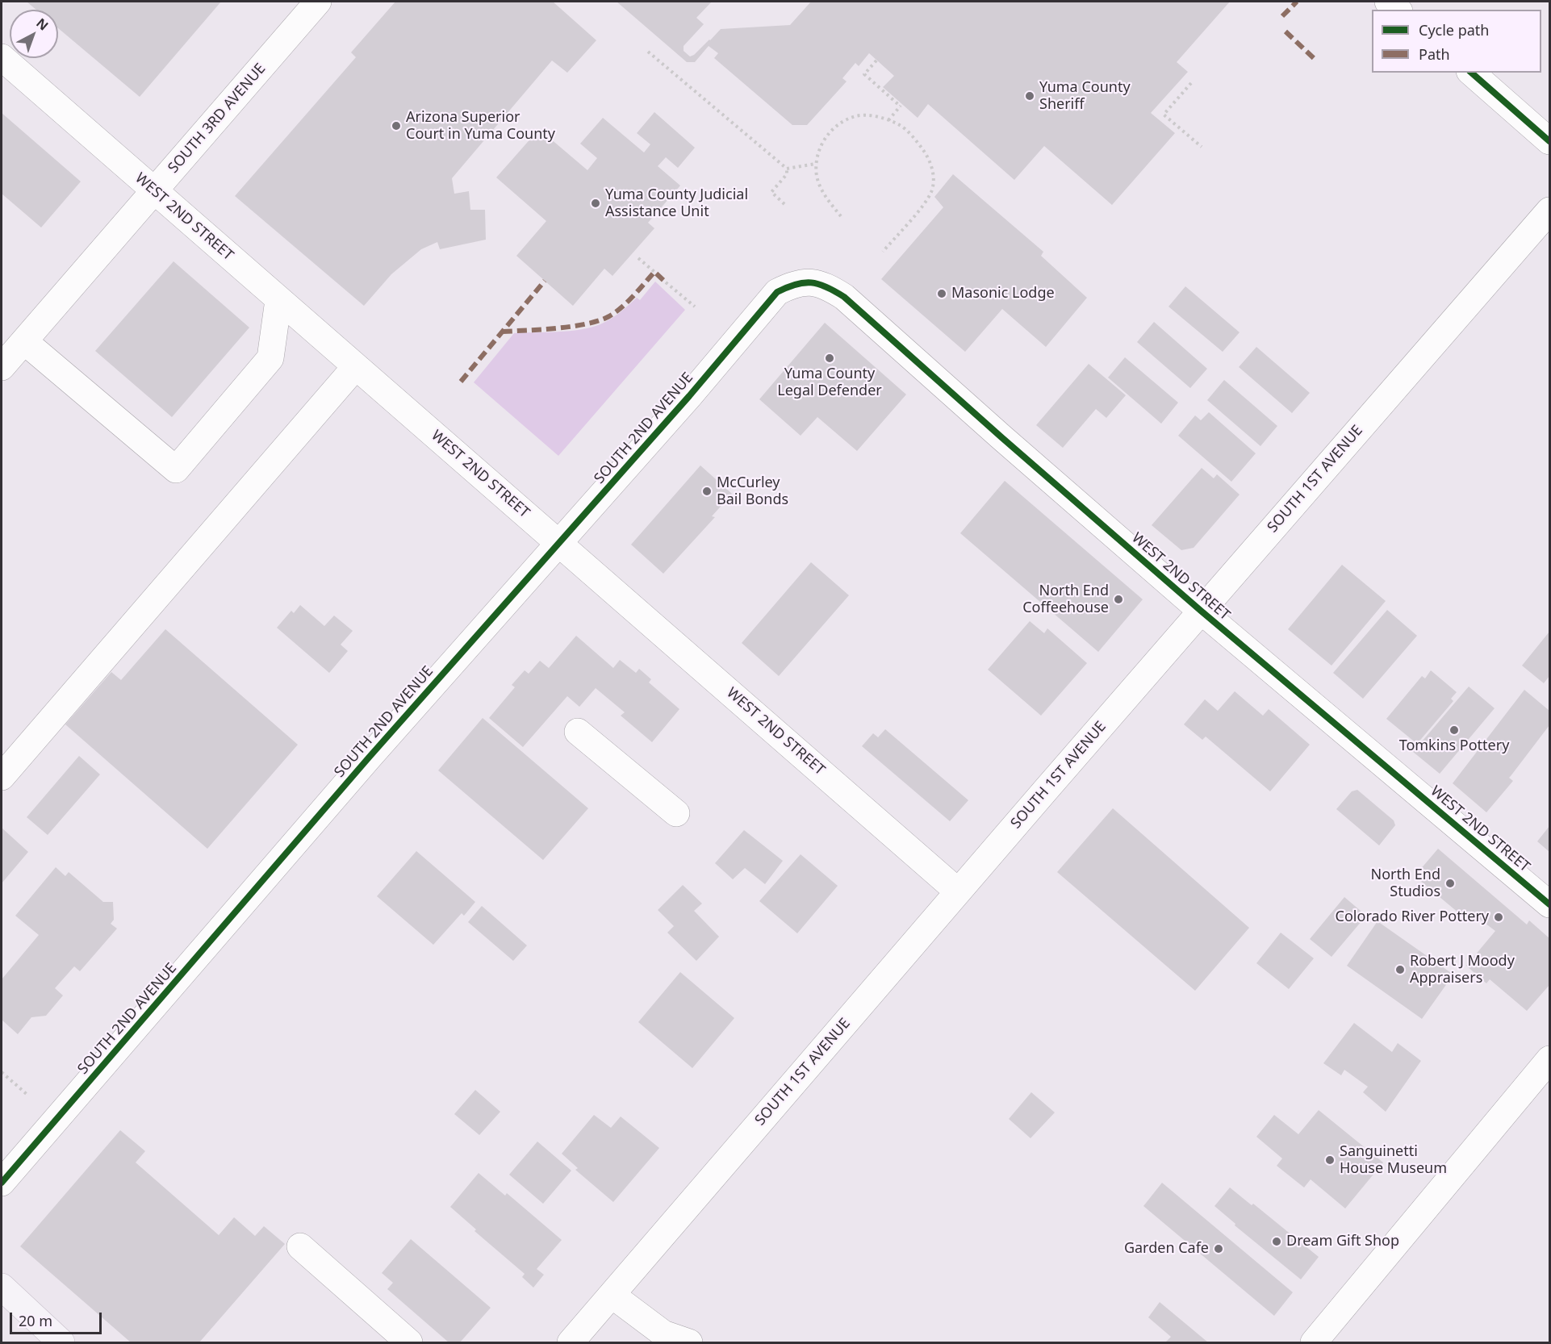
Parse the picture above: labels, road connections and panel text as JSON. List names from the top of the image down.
{
  "streets": {
    "street": [
      "SOUTH 3RD AVENUE",
      "WEST 2ND STREET",
      "SOUTH 2ND AVENUE",
      "SOUTH 1ST AVENUE"
    ]
  },
  "crossings": [
    ["SOUTH 3RD AVENUE", "WEST 2ND STREET"],
    ["WEST 2ND STREET", "SOUTH 2ND AVENUE"],
    ["WEST 2ND STREET", "SOUTH 1ST AVENUE"]
  ],
  "places": [
    "Yuma County Sheriff",
    "Arizona Superior Court in Yuma County",
    "Yuma County Judicial Assistance Unit",
    "Masonic Lodge",
    "Yuma County Legal Defender",
    "McCurley Bail Bonds",
    "North End Coffeehouse",
    "Tomkins Pottery",
    "North End Studios",
    "Colorado River Pottery",
    "Robert J Moody Appraisers",
    "Sanguinetti House Museum",
    "Dream Gift Shop",
    "Garden Cafe"
  ],
  "legend": ["Cycle path", "Path"],
  "scale_bar": "20 m",
  "north": "top right"
}
